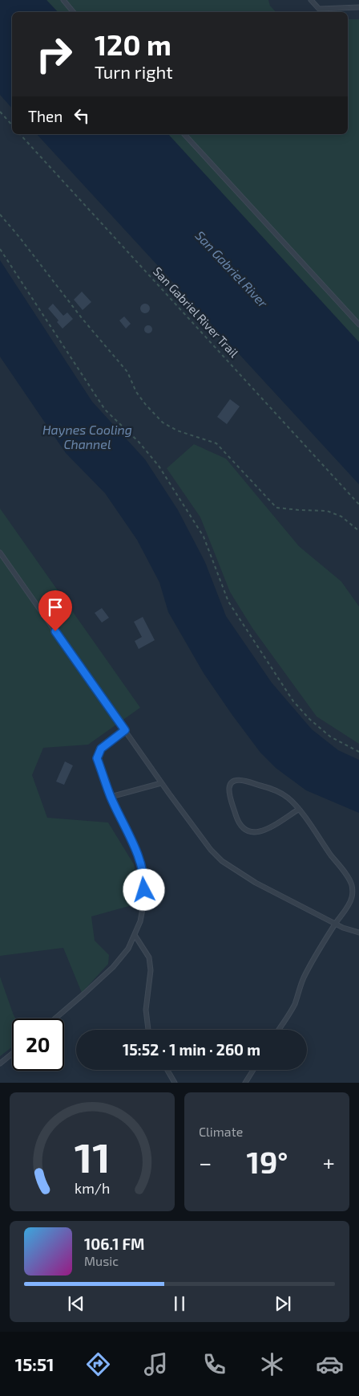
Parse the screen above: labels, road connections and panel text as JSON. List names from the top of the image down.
{
  "streets": {
    "path": ["San Gabriel River Trail"]
  },
  "water": ["San Gabriel River", "Haynes Cooling Channel"],
  "page": {
    "turn": ["120 m", "Turn right"],
    "then": "Then",
    "limit": "20",
    "trip": "15:52 · 1 min · 260 m",
    "tile": "Climate",
    "heat": ["−", "19°", "+"],
    "song": ["106.1 FM", "Music"],
    "tabs": "15:51",
    "gauge": ["11", "km/h"]
  }
}
